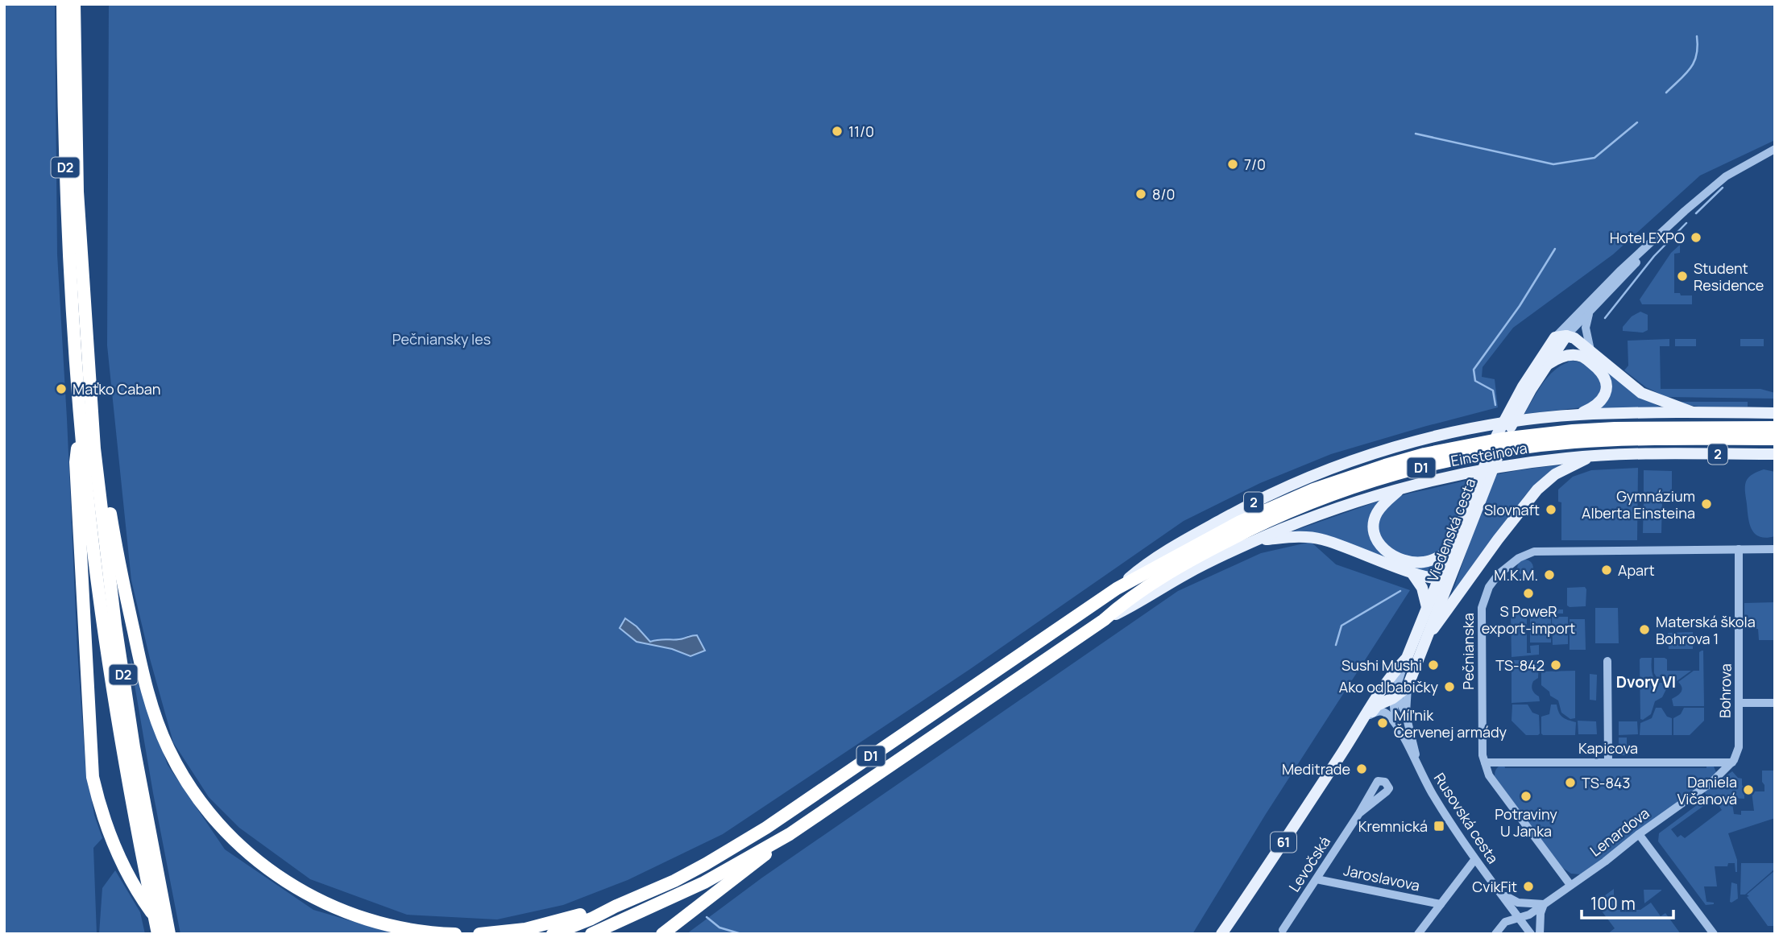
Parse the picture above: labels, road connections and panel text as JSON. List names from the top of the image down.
{
  "streets": {
    "highway": ["D2", "D1"],
    "main road": [
      "Einsteinova",
      "2",
      "Viedenská cesta",
      "61"
    ],
    "street": [
      "Pečnianska",
      "Bohrova",
      "Kapicova",
      "Rusovská cesta",
      "Lenardova",
      "Levočská",
      "Jaroslavova"
    ]
  },
  "crossings": [
    ["Einsteinova", "2"],
    ["Einsteinova", "D1"],
    ["2", "Viedenská cesta"],
    ["Viedenská cesta", "Rusovská cesta"],
    ["Pečnianska", "Bohrova"],
    ["Pečnianska", "Kapicova"],
    ["Pečnianska", "Lenardova"],
    ["Bohrova", "Kapicova"],
    ["Bohrova", "Lenardova"],
    ["Kapicova", "Lenardova"],
    ["Rusovská cesta", "Lenardova"],
    ["Levočská", "Jaroslavova"]
  ],
  "districts": ["Dvory VI"],
  "parks": ["Pečniansky les"],
  "places": {
    "other": [
      "11/0",
      "7/0",
      "8/0",
      "Hotel EXPO",
      "Student Residence",
      "Maťko Caban",
      "Gymnázium Alberta Einsteina",
      "Slovnaft",
      "Apart",
      "M.K.M.",
      "S PoweR export-import",
      "Materská škola Bohrova 1",
      "Sushi Mushi",
      "TS-842",
      "Ako od babičky",
      "Míľnik Červenej armády",
      "Meditrade",
      "TS-843",
      "Daniela Vičanová",
      "Potraviny U Janka",
      "CvikFit"
    ],
    "transit": ["Kremnická"]
  },
  "scale_bar": "100 m"
}
